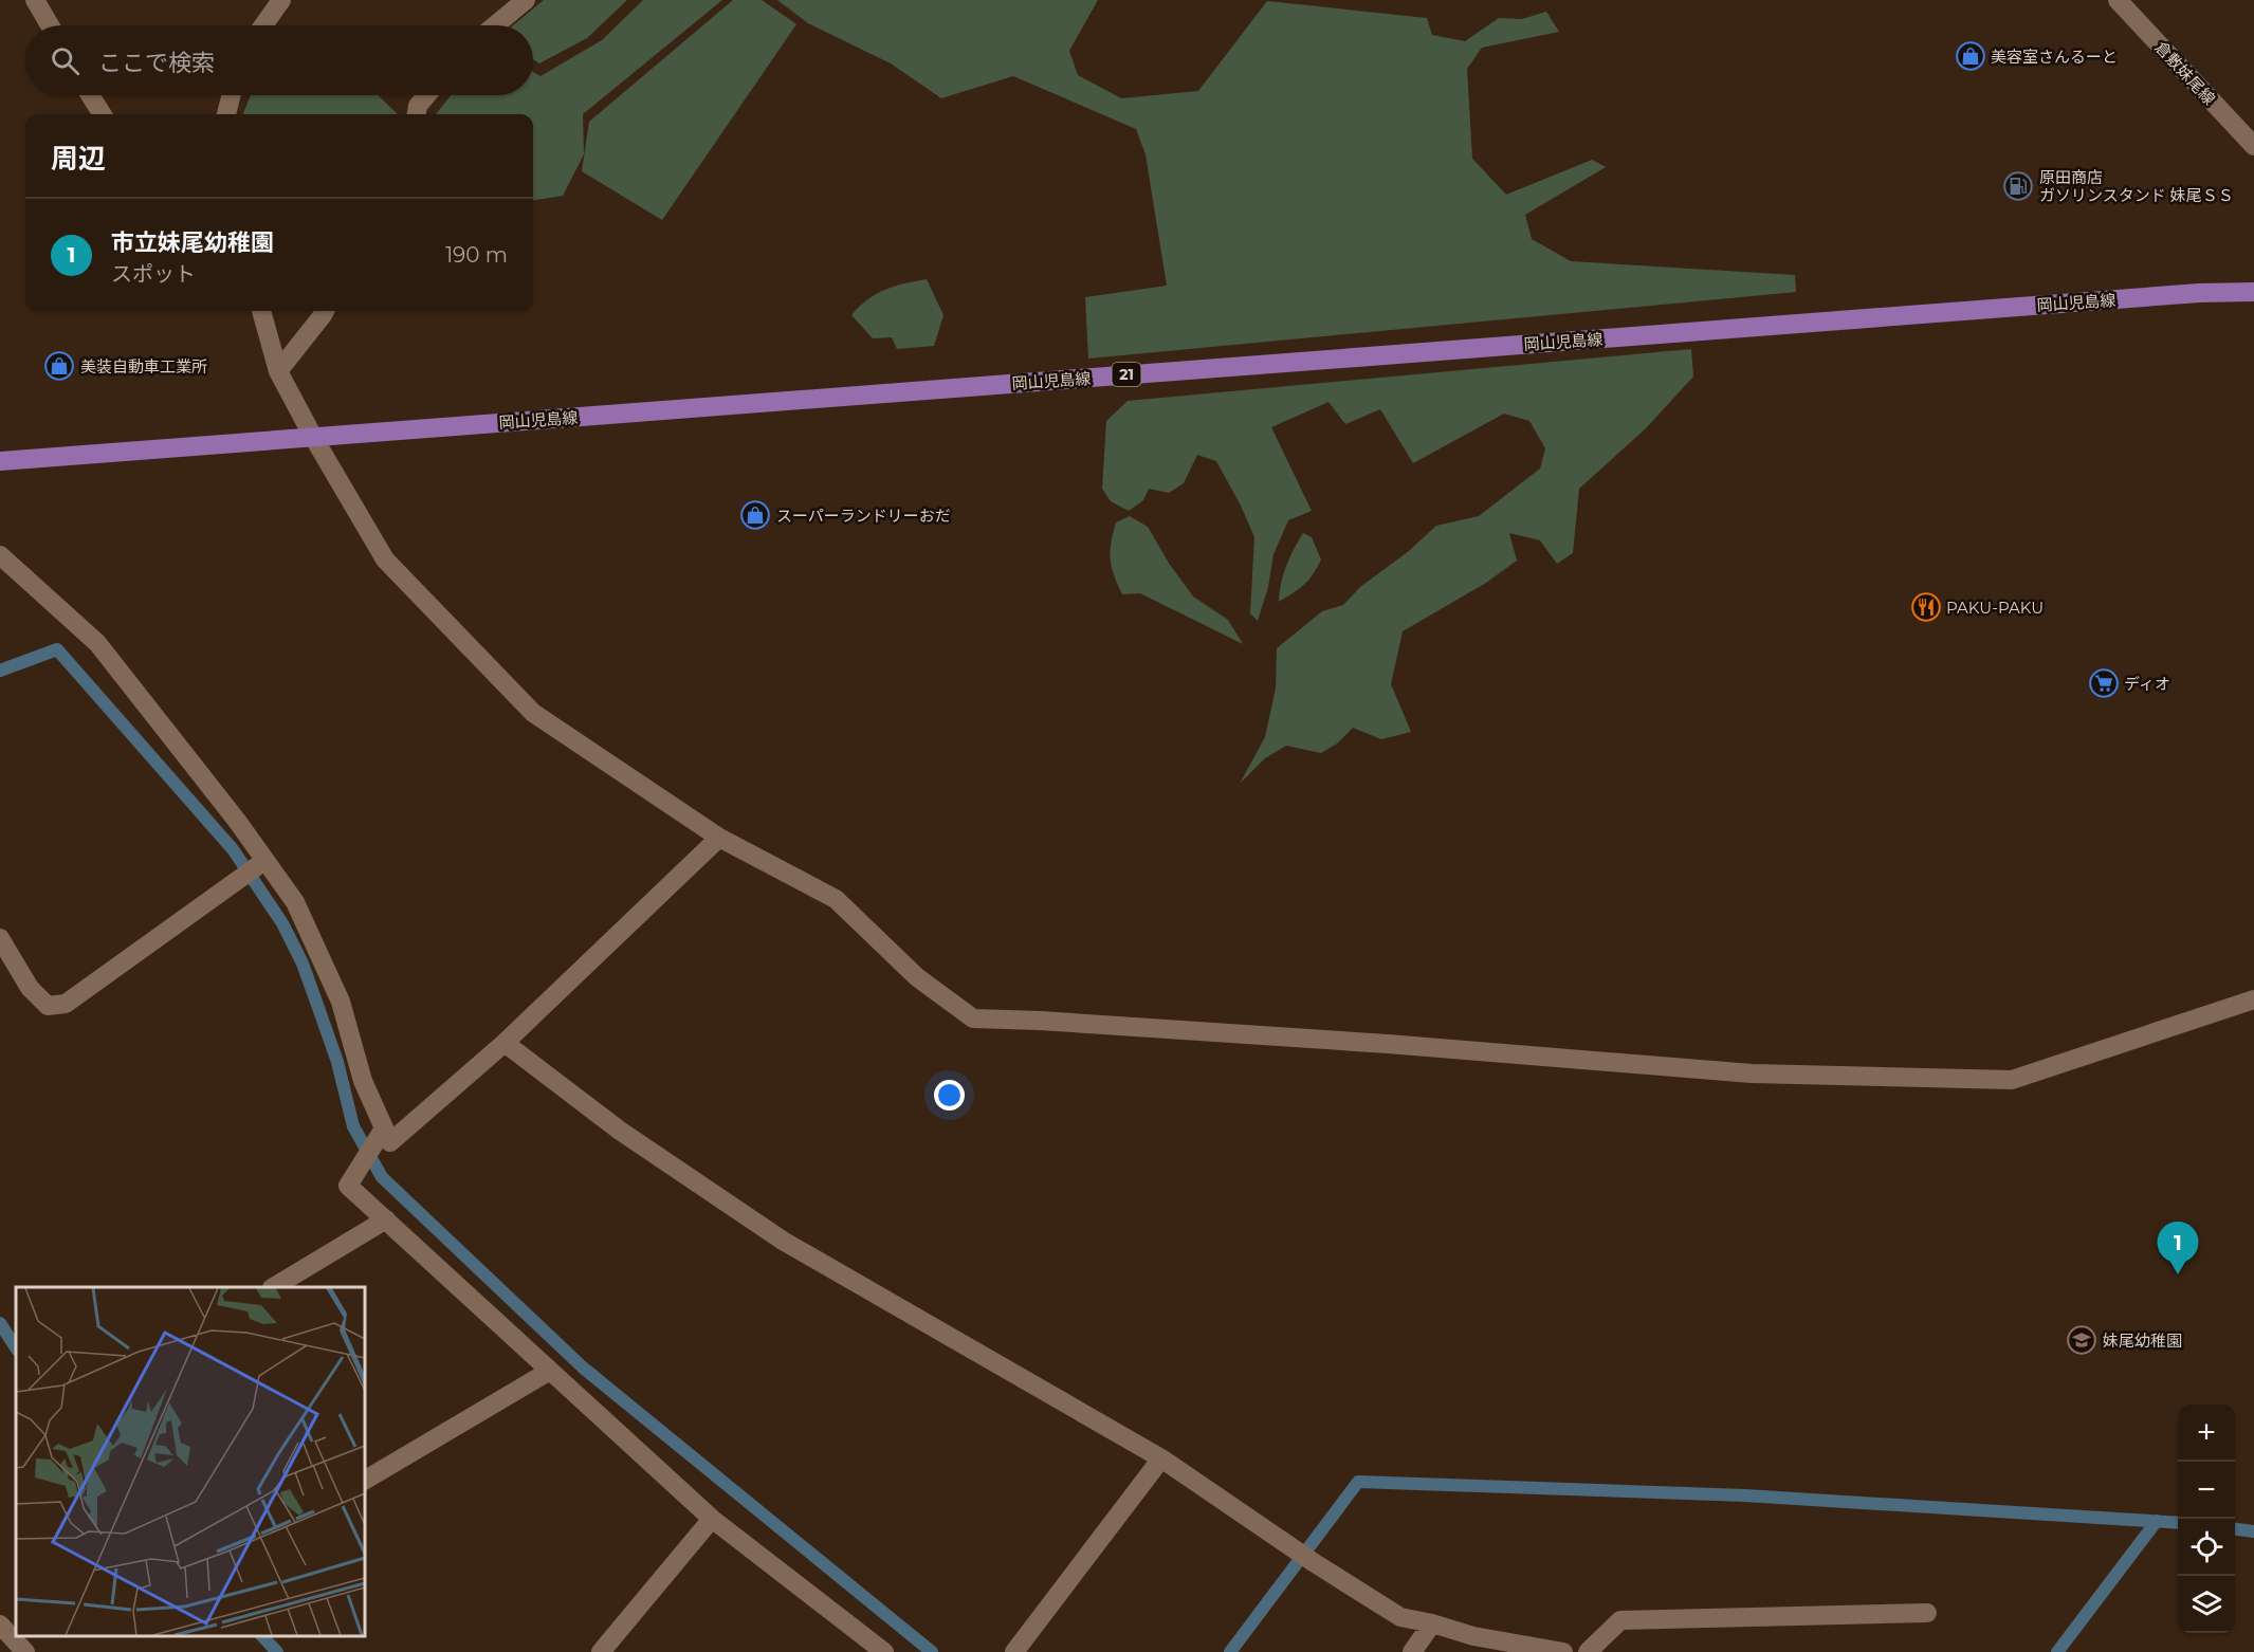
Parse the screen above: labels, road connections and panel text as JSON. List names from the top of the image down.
{
  "streets": {
    "main road": ["岡山児島線", "21"],
    "street": ["倉敷妹尾線"]
  },
  "places": {
    "shop": ["美容室さんるーと", "美装自動車工業所", "スーパーランドリーおだ"],
    "fuel station": ["原田商店 ガソリンスタンド 妹尾ＳＳ"],
    "restaurant": ["PAKU-PAKU"],
    "supermarket": ["ディオ"],
    "school or university": ["妹尾幼稚園"]
  },
  "page": {
    "search": "ここで検索",
    "heading": "周辺",
    "list": [
      {
        "mark": "1",
        "name": "市立妹尾幼稚園",
        "note": "スポット",
        "value": "190 m"
      }
    ],
    "pins": "1",
    "map_buttons": ["+", "−"]
  }
}
